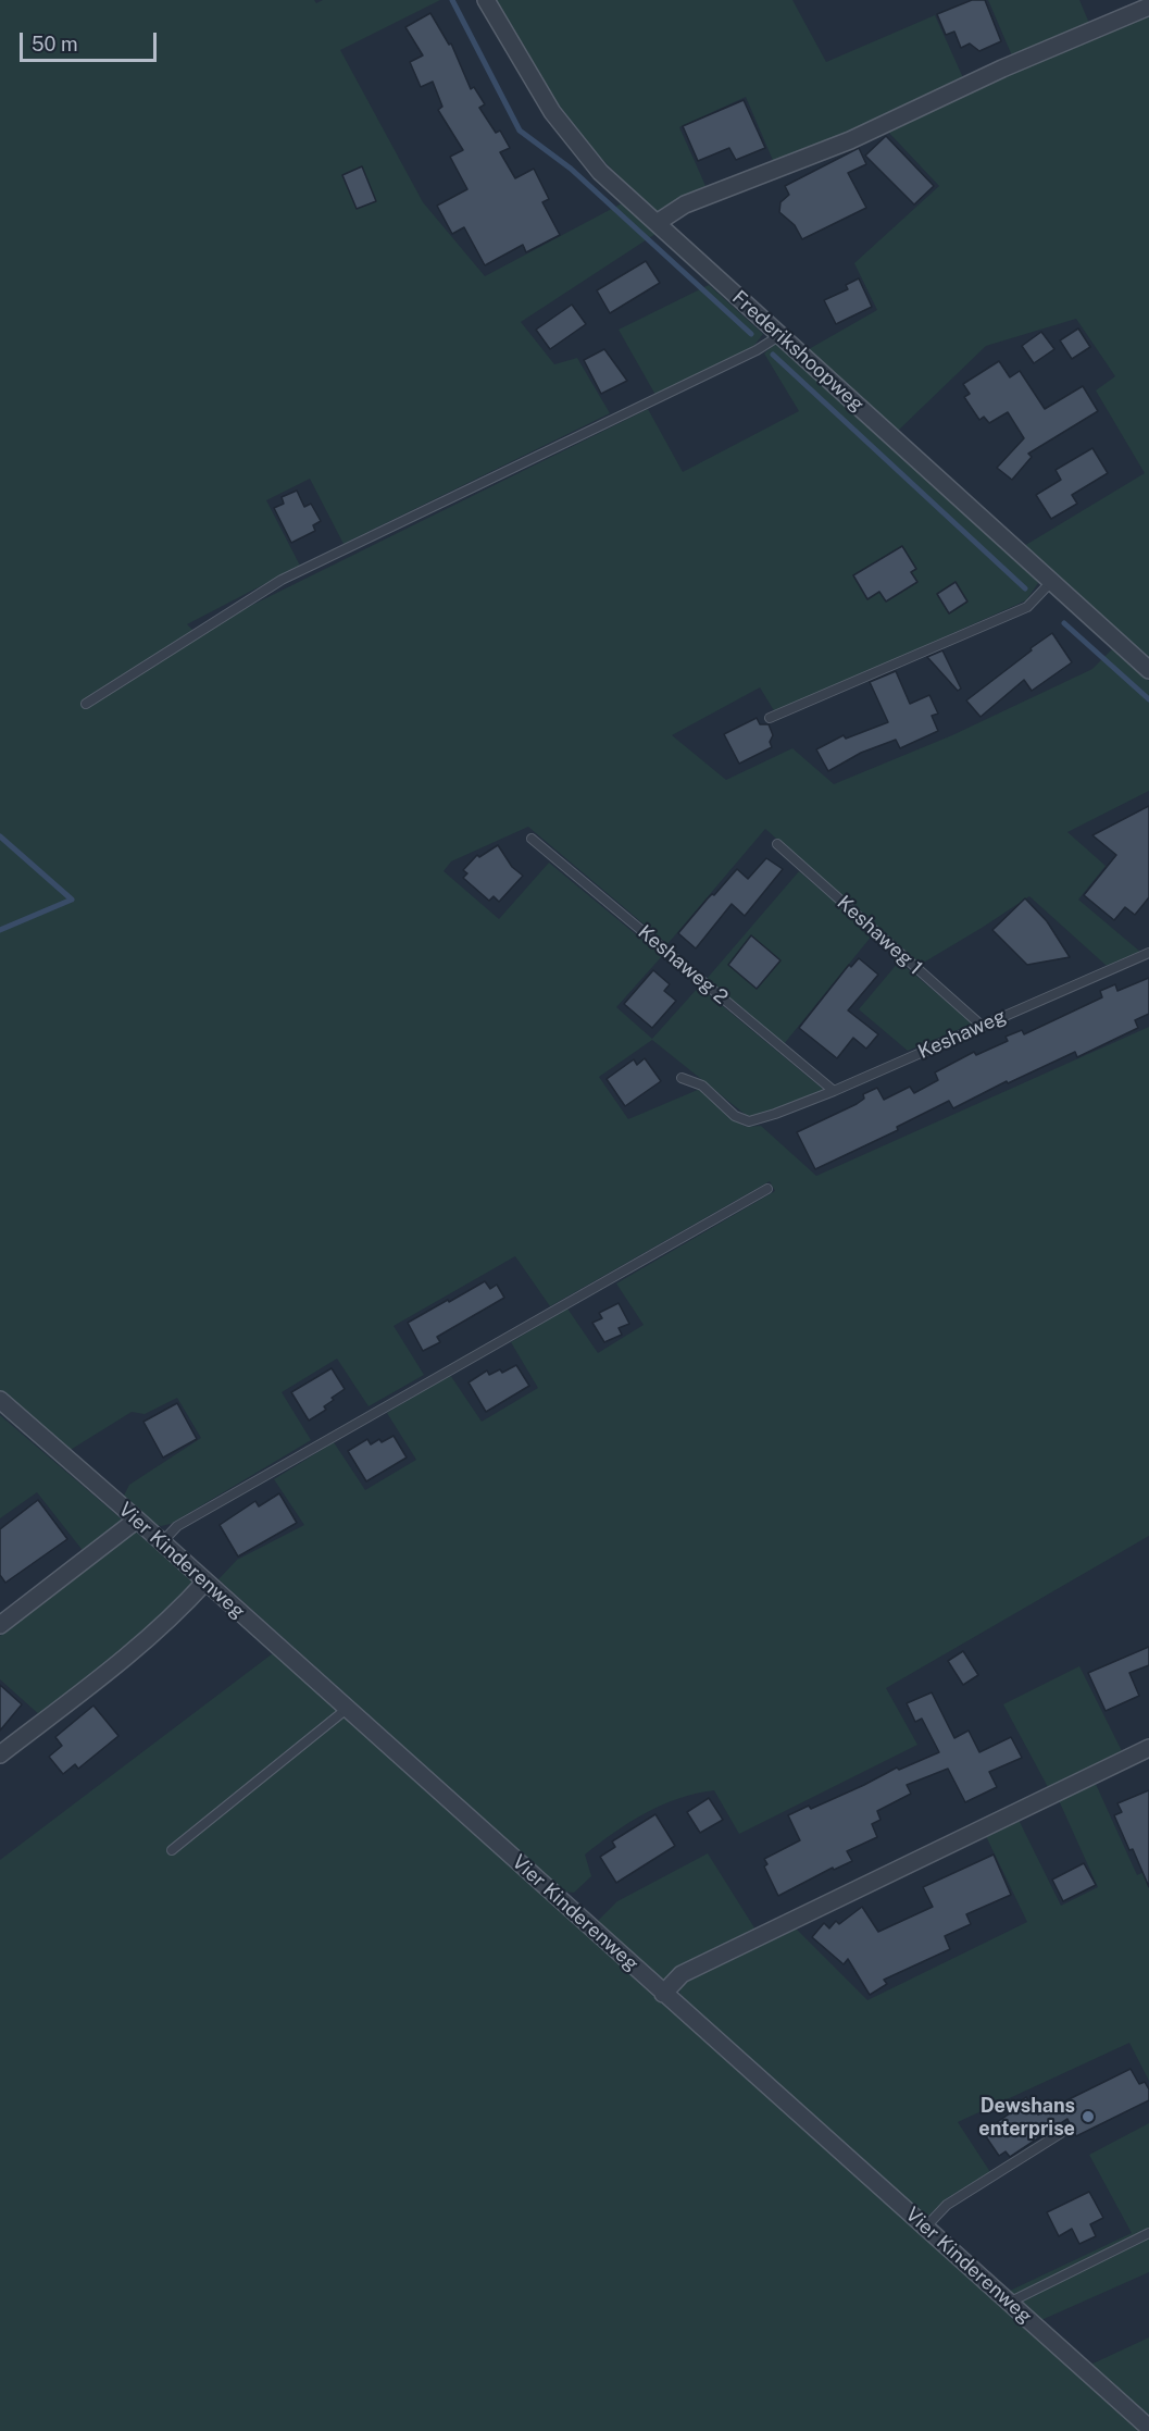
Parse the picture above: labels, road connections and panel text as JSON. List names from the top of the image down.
{
  "streets": {
    "street": ["Frederikshoopweg", "Vier Kinderenweg"],
    "lane": ["Keshaweg 1", "Keshaweg 2", "Keshaweg"]
  },
  "crossings": [
    ["Keshaweg 1", "Keshaweg"],
    ["Keshaweg 2", "Keshaweg"]
  ],
  "places": ["Dewshans enterprise"],
  "scale_bar": "50 m"
}
